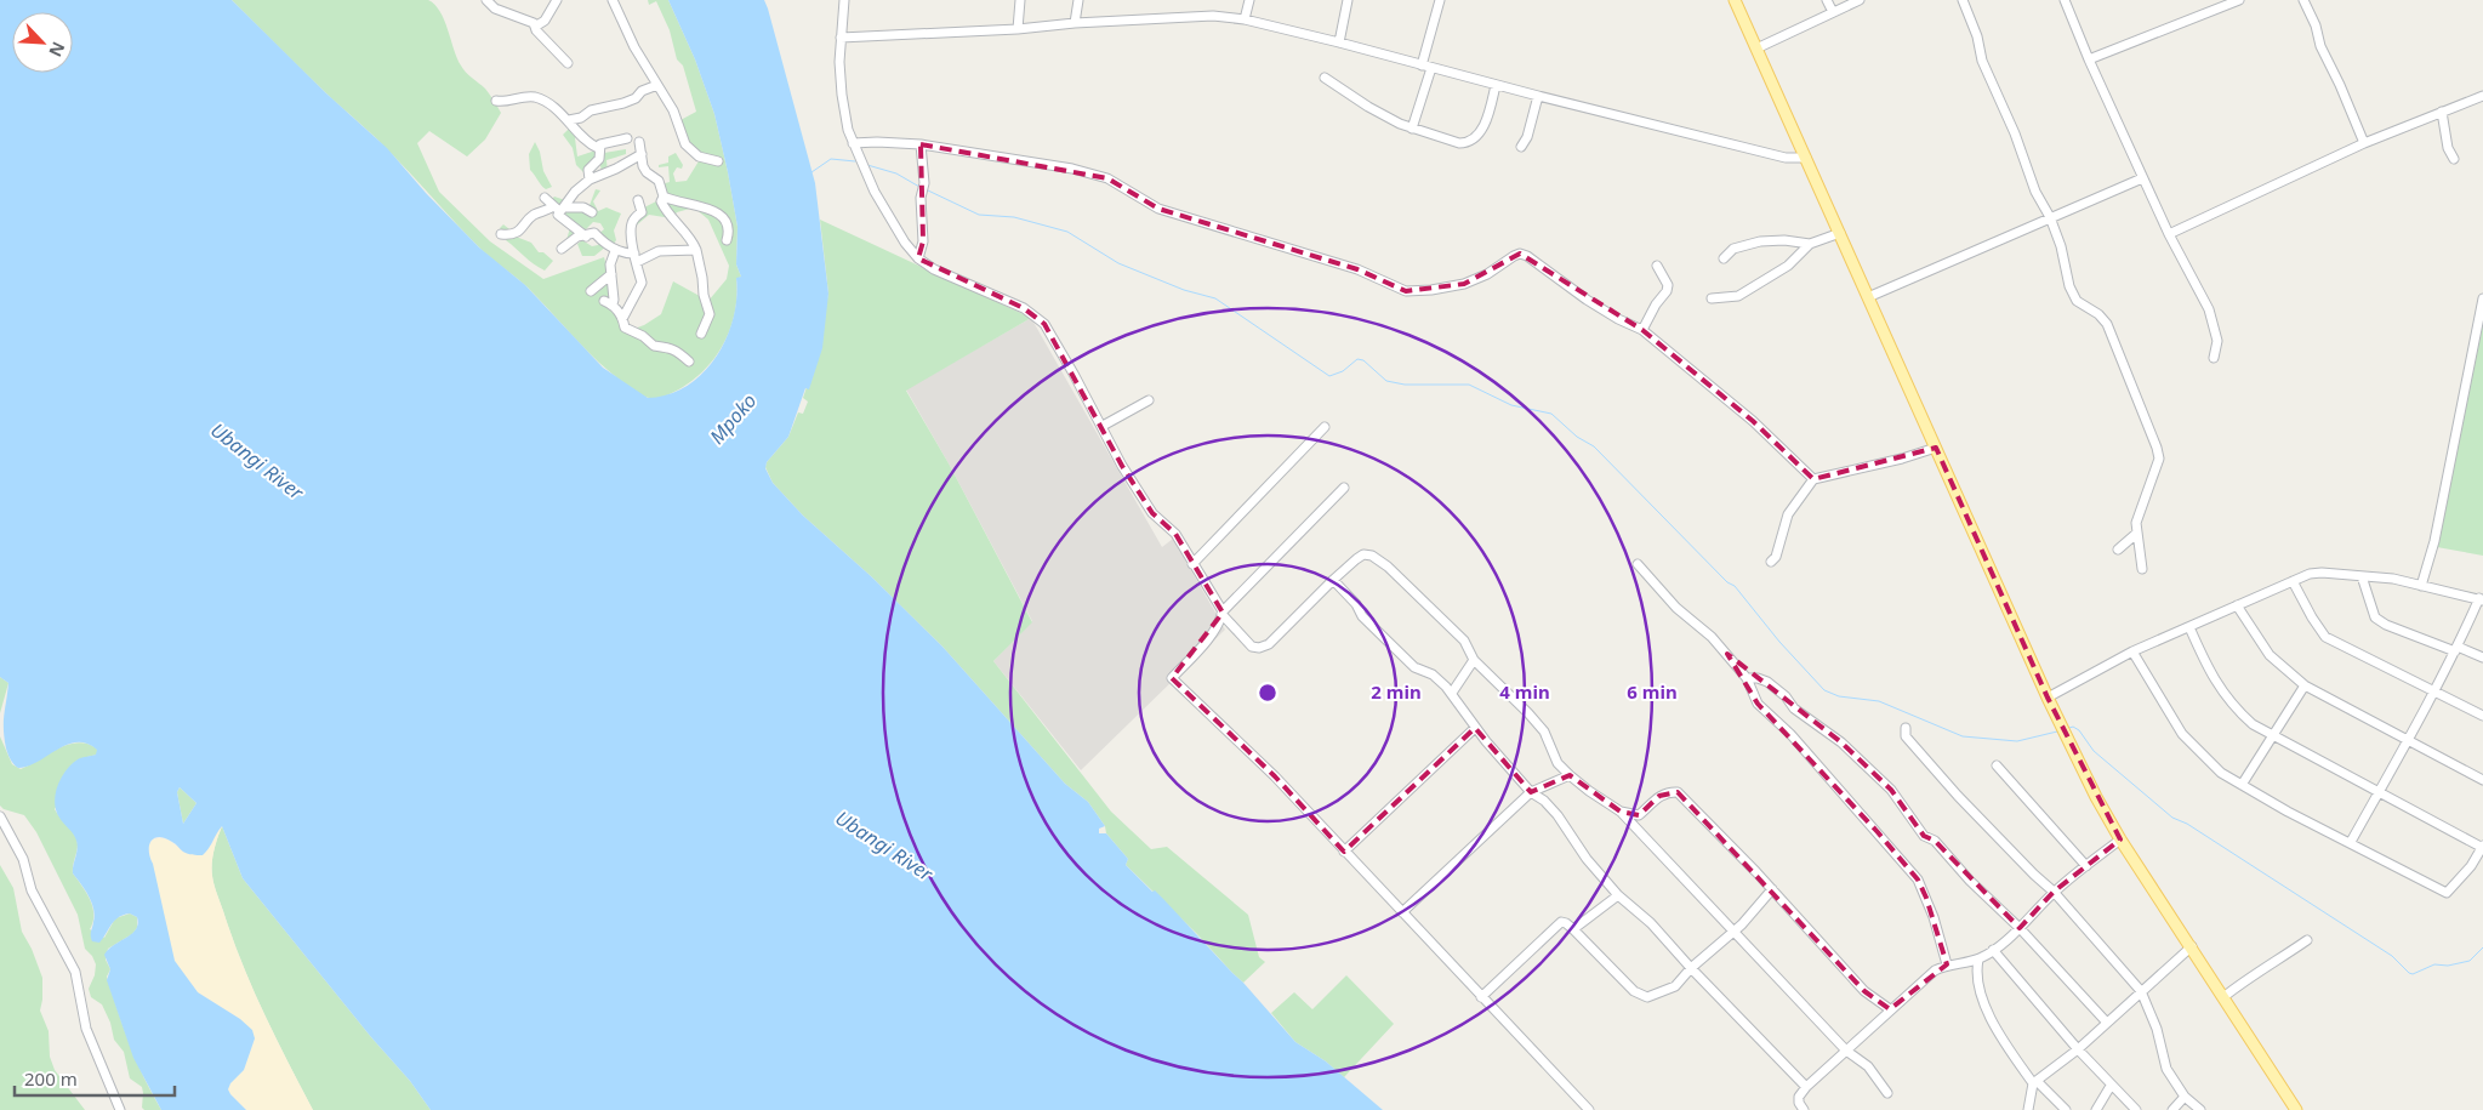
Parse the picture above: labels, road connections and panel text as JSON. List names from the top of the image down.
{
  "water": ["Mpoko", "Ubangi River"],
  "scale_bar": "200 m",
  "north": "bottom right",
  "rings": ["2 min", "4 min", "6 min"]
}
